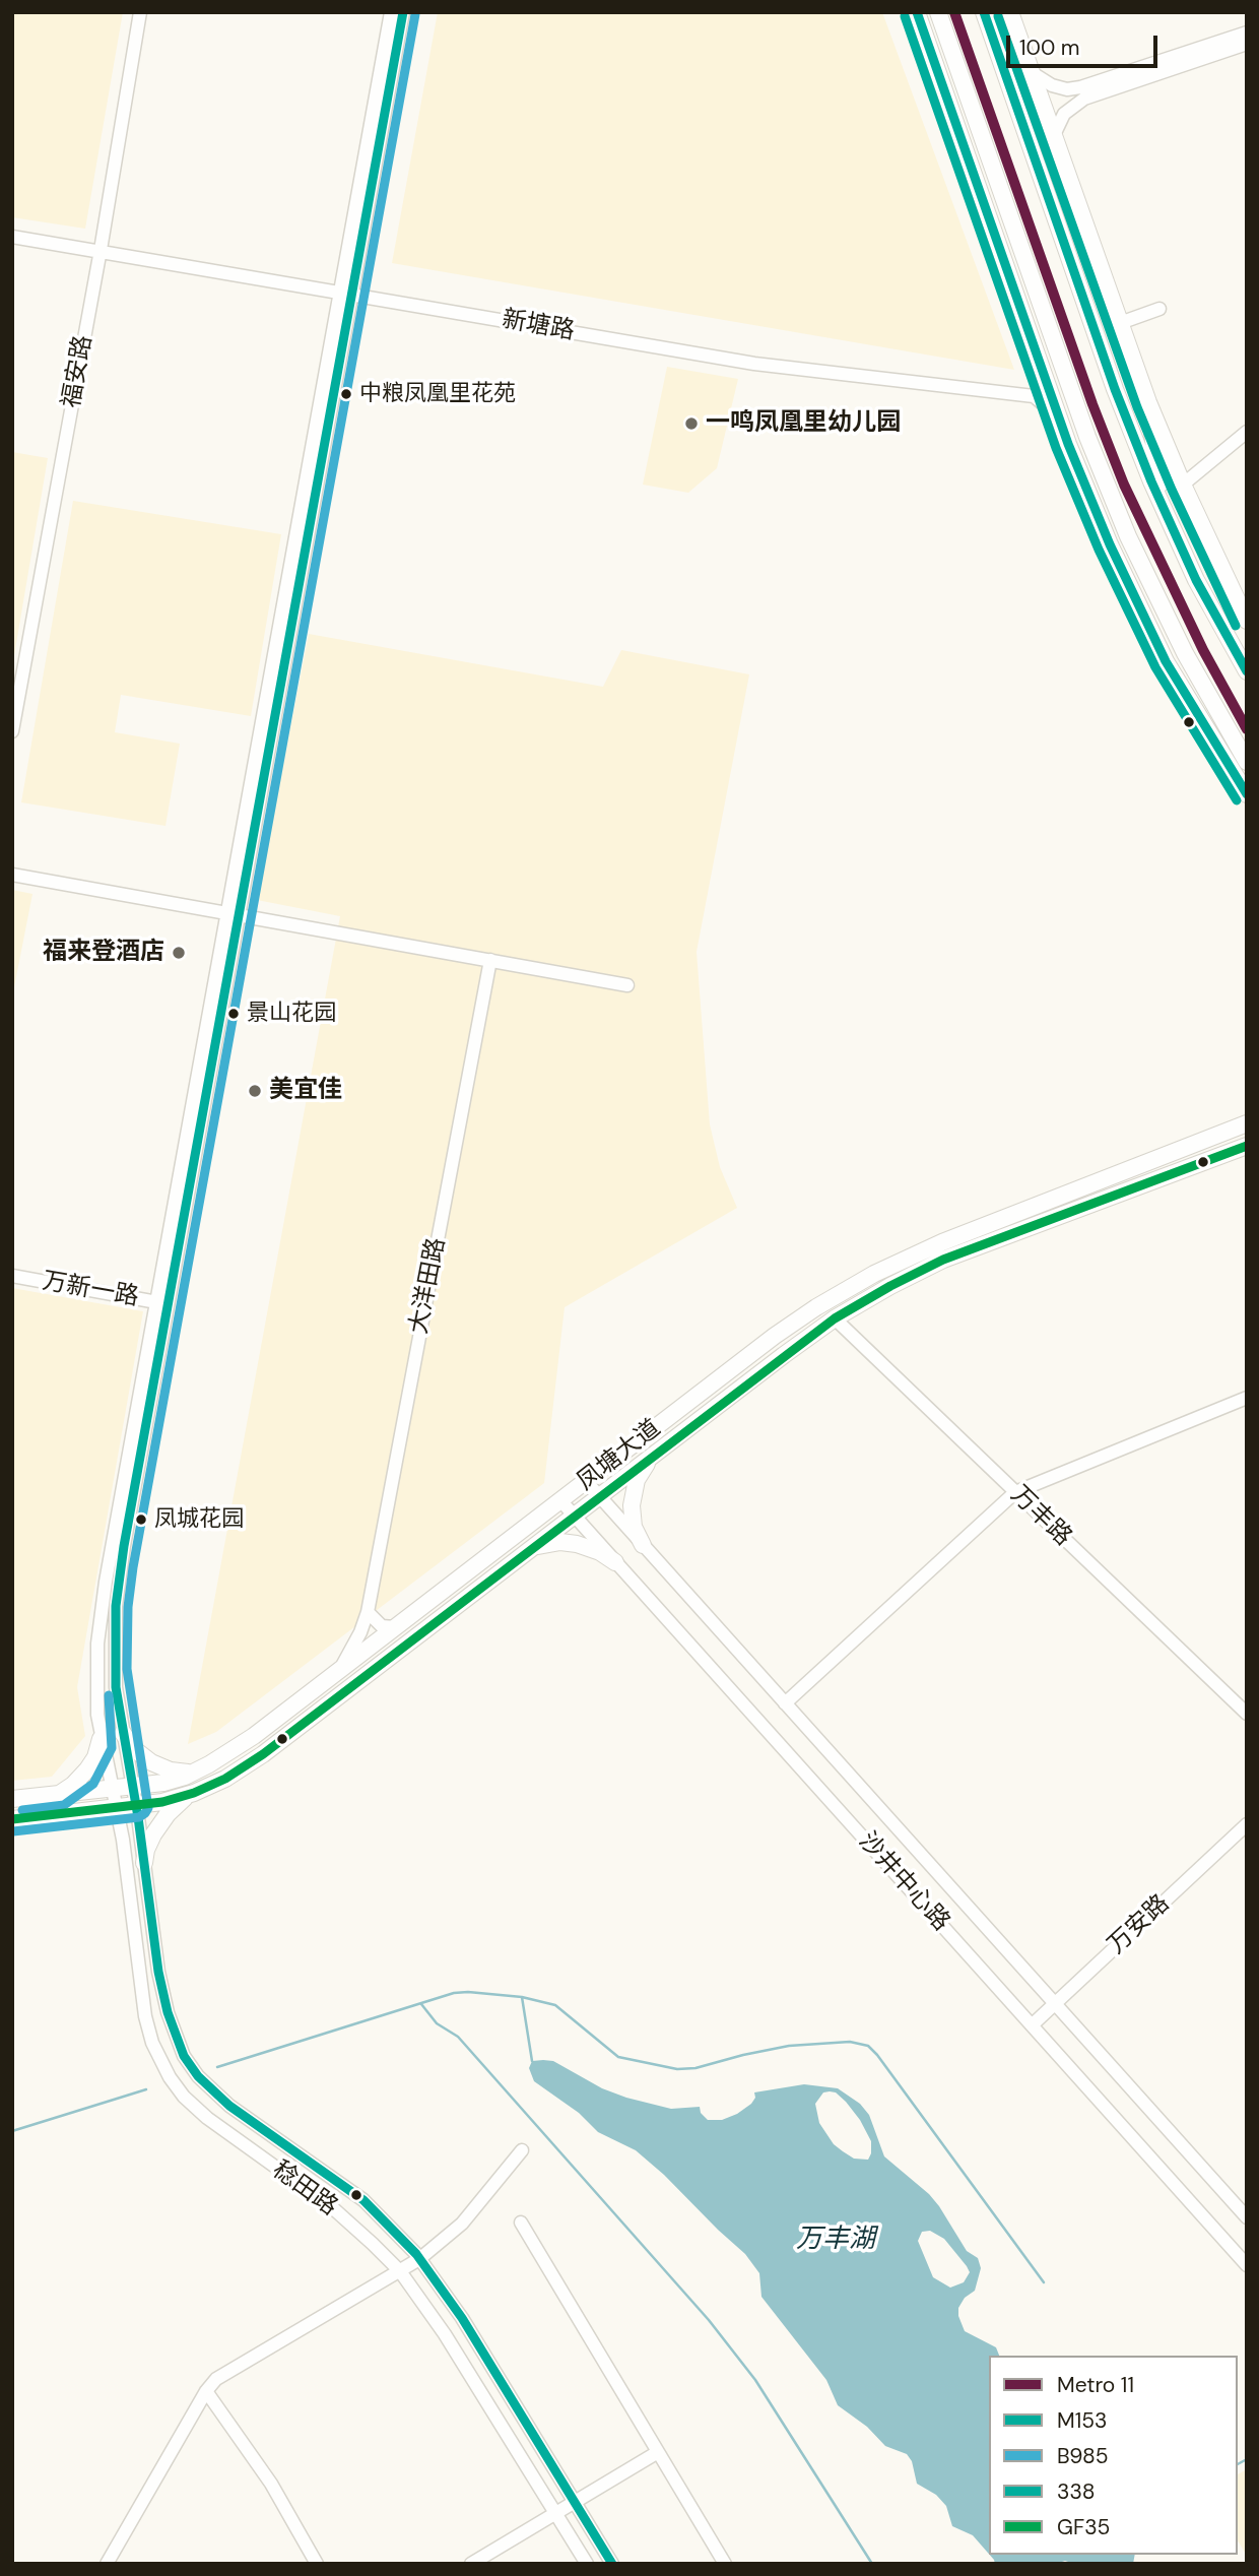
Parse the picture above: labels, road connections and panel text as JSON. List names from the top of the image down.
{
  "streets": {
    "main road": ["凤塘大道"],
    "street": [
      "新塘路",
      "福安路",
      "大洋田路",
      "万新一路",
      "万丰路",
      "沙井中心路",
      "万安路",
      "稔田路"
    ]
  },
  "crossings": [
    ["新塘路", "福安路"],
    ["大洋田路", "凤塘大道"],
    ["万新一路", "稔田路"],
    ["凤塘大道", "万丰路"],
    ["凤塘大道", "沙井中心路"],
    ["凤塘大道", "稔田路"],
    ["沙井中心路", "万安路"]
  ],
  "water": ["万丰湖"],
  "places": [
    "中粮凤凰里花苑",
    "一鸣凤凰里幼儿园",
    "福来登酒店",
    "景山花园",
    "美宜佳",
    "凤城花园"
  ],
  "lines": [
    "metro line 11",
    "transit line M153",
    "transit line B985",
    "transit line 338",
    "transit line GF35"
  ],
  "legend": [
    "Metro 11",
    "M153",
    "B985",
    "338",
    "GF35"
  ],
  "scale_bar": "100 m"
}
